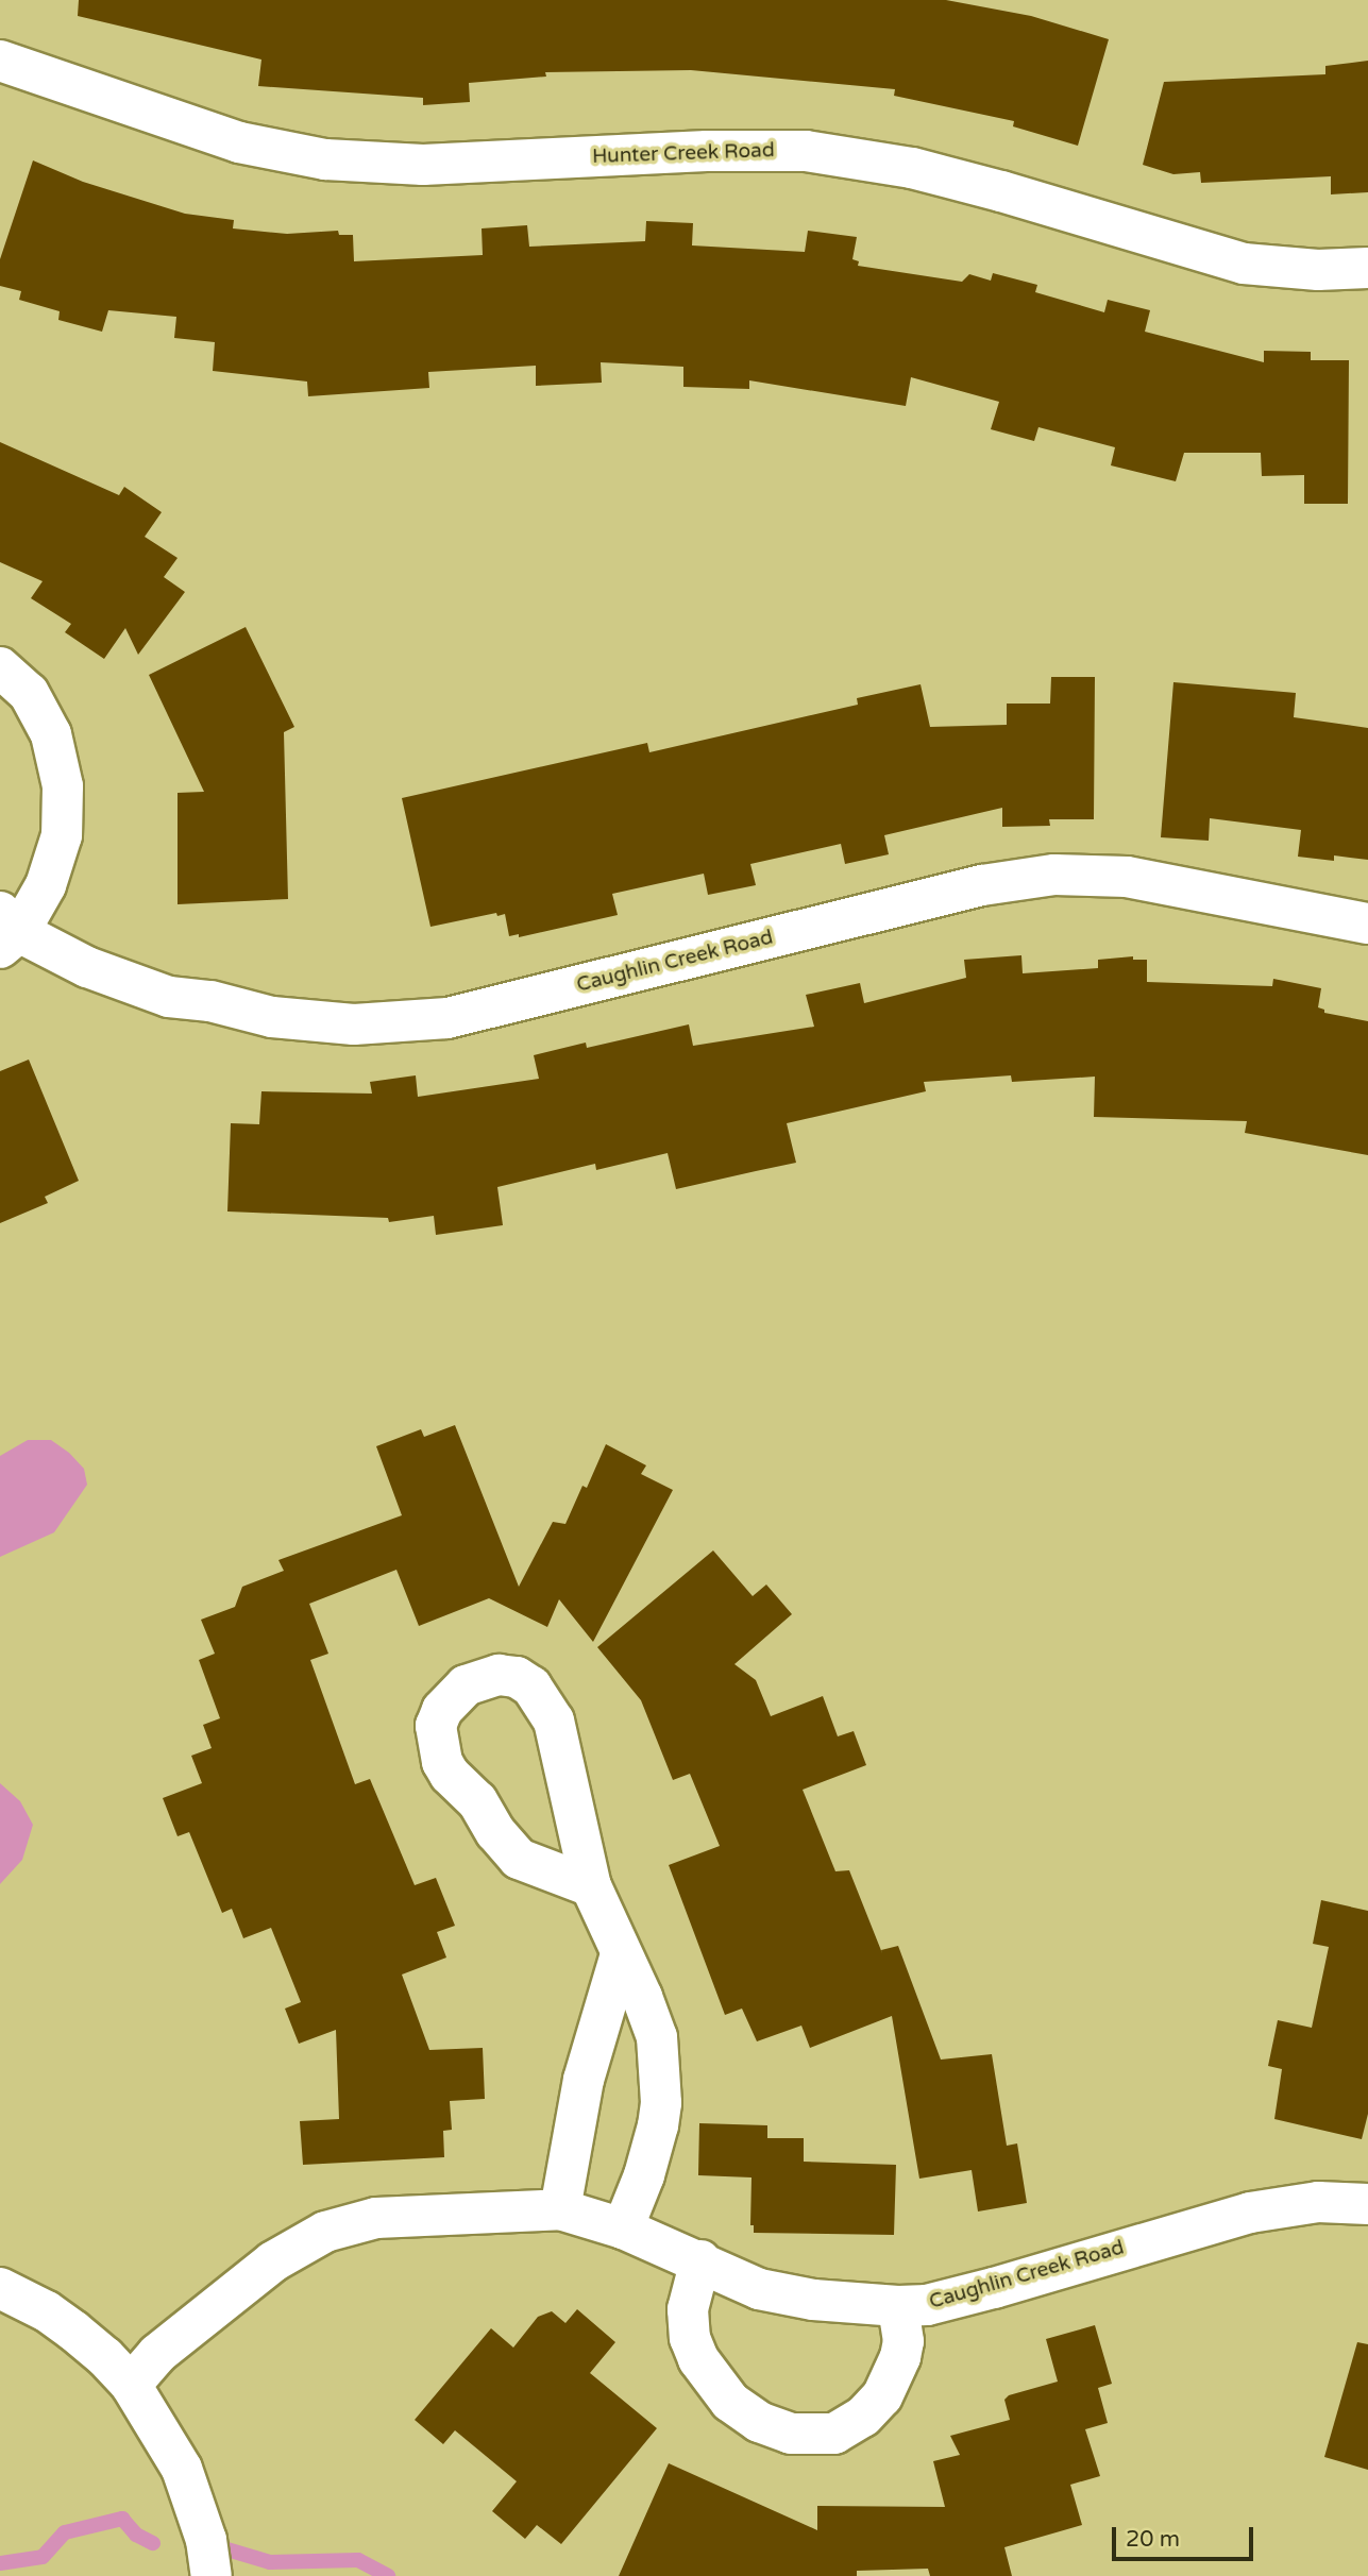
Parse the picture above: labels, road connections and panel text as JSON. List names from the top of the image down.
{
  "streets": {
    "street": ["Hunter Creek Road", "Caughlin Creek Road"]
  },
  "scale_bar": "20 m"
}
